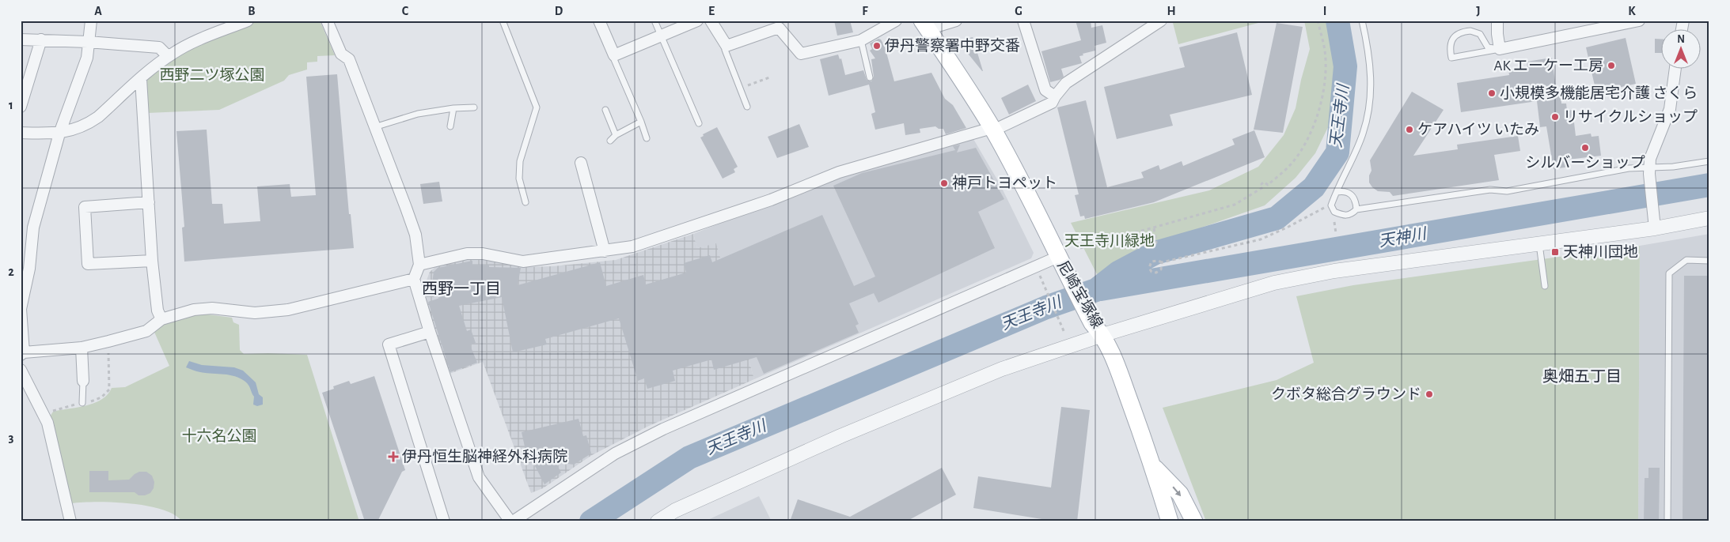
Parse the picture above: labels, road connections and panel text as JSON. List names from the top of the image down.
{
  "streets": {
    "main road": ["尼崎宝塚線"]
  },
  "districts": ["西野一丁目", "奥畑五丁目"],
  "water": ["天王寺川", "天神川"],
  "parks": ["西野二ツ塚公園", "天王寺川緑地", "十六名公園"],
  "places": {
    "other": [
      "伊丹警察署中野交番",
      "AK エーケー工房",
      "小規模多機能居宅介護 さくら",
      "リサイクルショップ",
      "ケアハイツ いたみ",
      "シルバーショップ",
      "神戸トヨペット",
      "クボタ総合グラウンド"
    ],
    "transit": ["天神川団地"],
    "health": ["伊丹恒生脳神経外科病院"]
  },
  "north": "top",
  "grid": {
    "columns": [
      "A",
      "B",
      "C",
      "D",
      "E",
      "F",
      "G",
      "H",
      "I",
      "J",
      "K"
    ],
    "rows": ["1", "2", "3"]
  }
}
